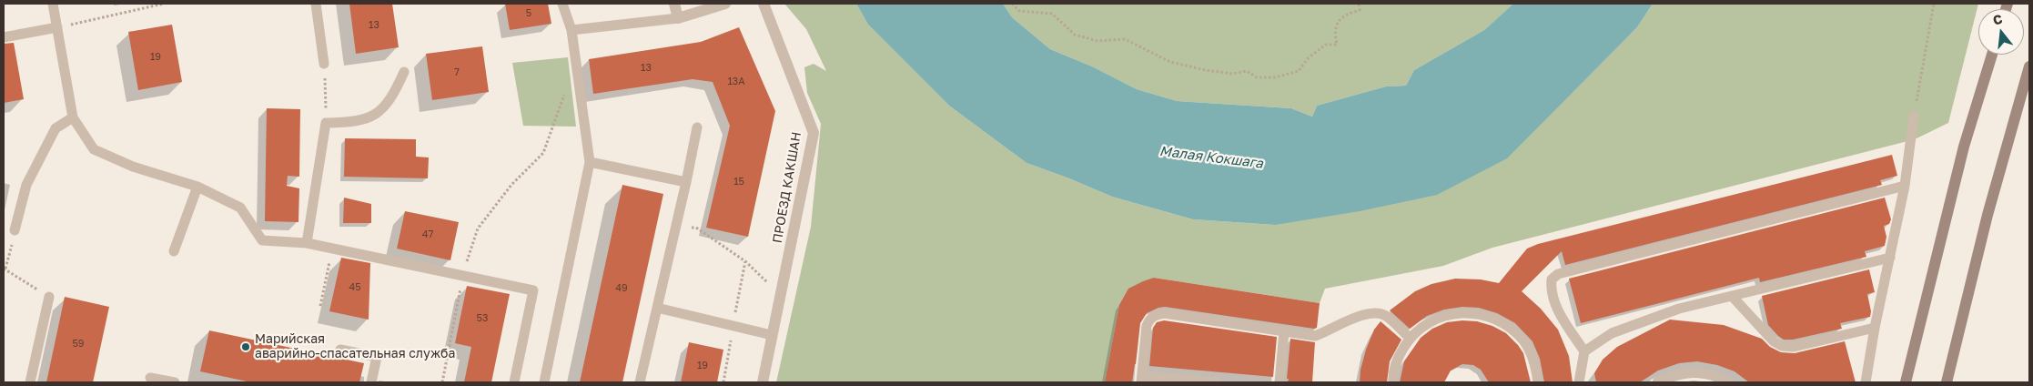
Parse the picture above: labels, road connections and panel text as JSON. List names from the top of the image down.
{
  "streets": {
    "street": ["ПРОЕЗД КАКШАН"]
  },
  "water": ["Малая Кокшага"],
  "places": ["Марийская аварийно-спасательная служба"],
  "house_numbers": [
    "5",
    "13",
    "19",
    "13",
    "7",
    "13А",
    "15",
    "47",
    "45",
    "49",
    "53",
    "59",
    "19"
  ],
  "north": "top"
}
